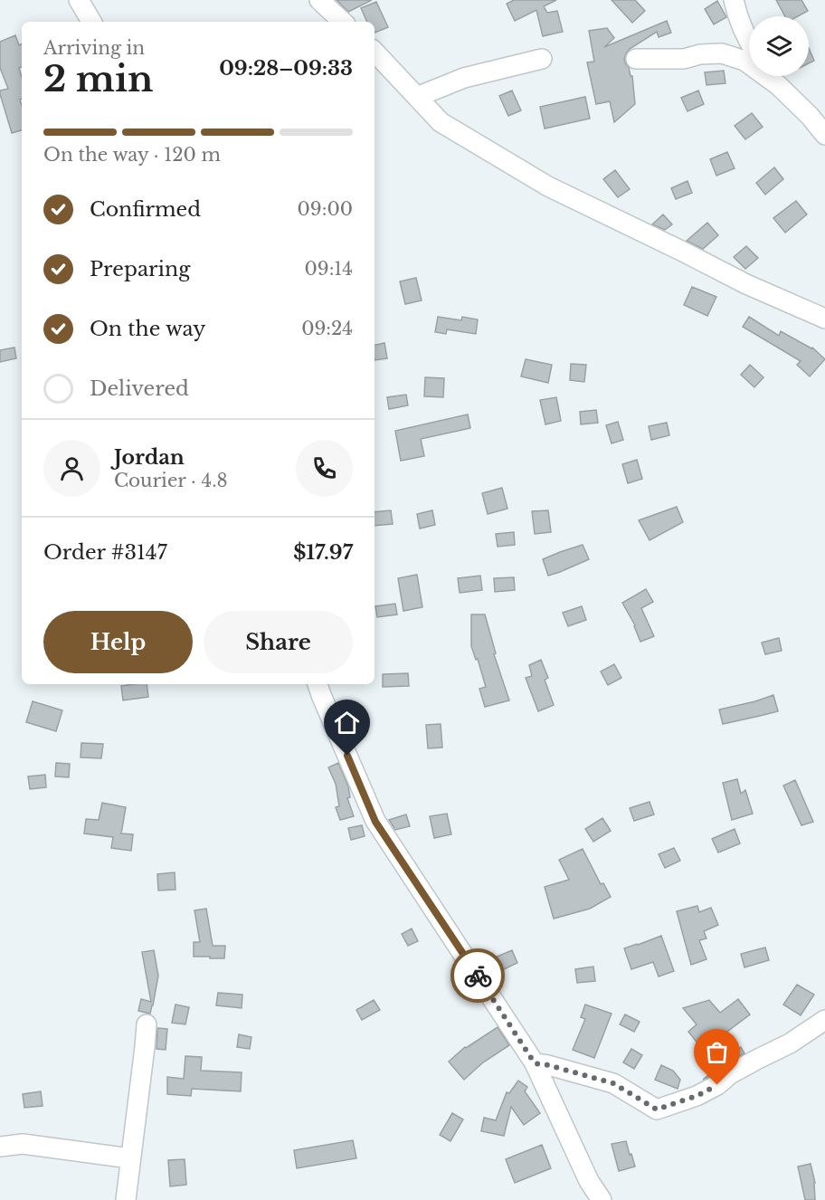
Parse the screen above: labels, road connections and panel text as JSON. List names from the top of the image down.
{
  "page": {
    "heading": ["2 min", "Arriving in", "09:28–09:33"],
    "panel": [
      "Jordan",
      "Courier · 4.8",
      "Order #3147",
      "$17.97"
    ],
    "bar": "On the way · 120 m",
    "list": [
      ["Confirmed", "09:00"],
      ["Preparing", "09:14"],
      ["On the way", "09:24"],
      "Delivered"
    ],
    "buttons": ["Help", "Share"]
  }
}
